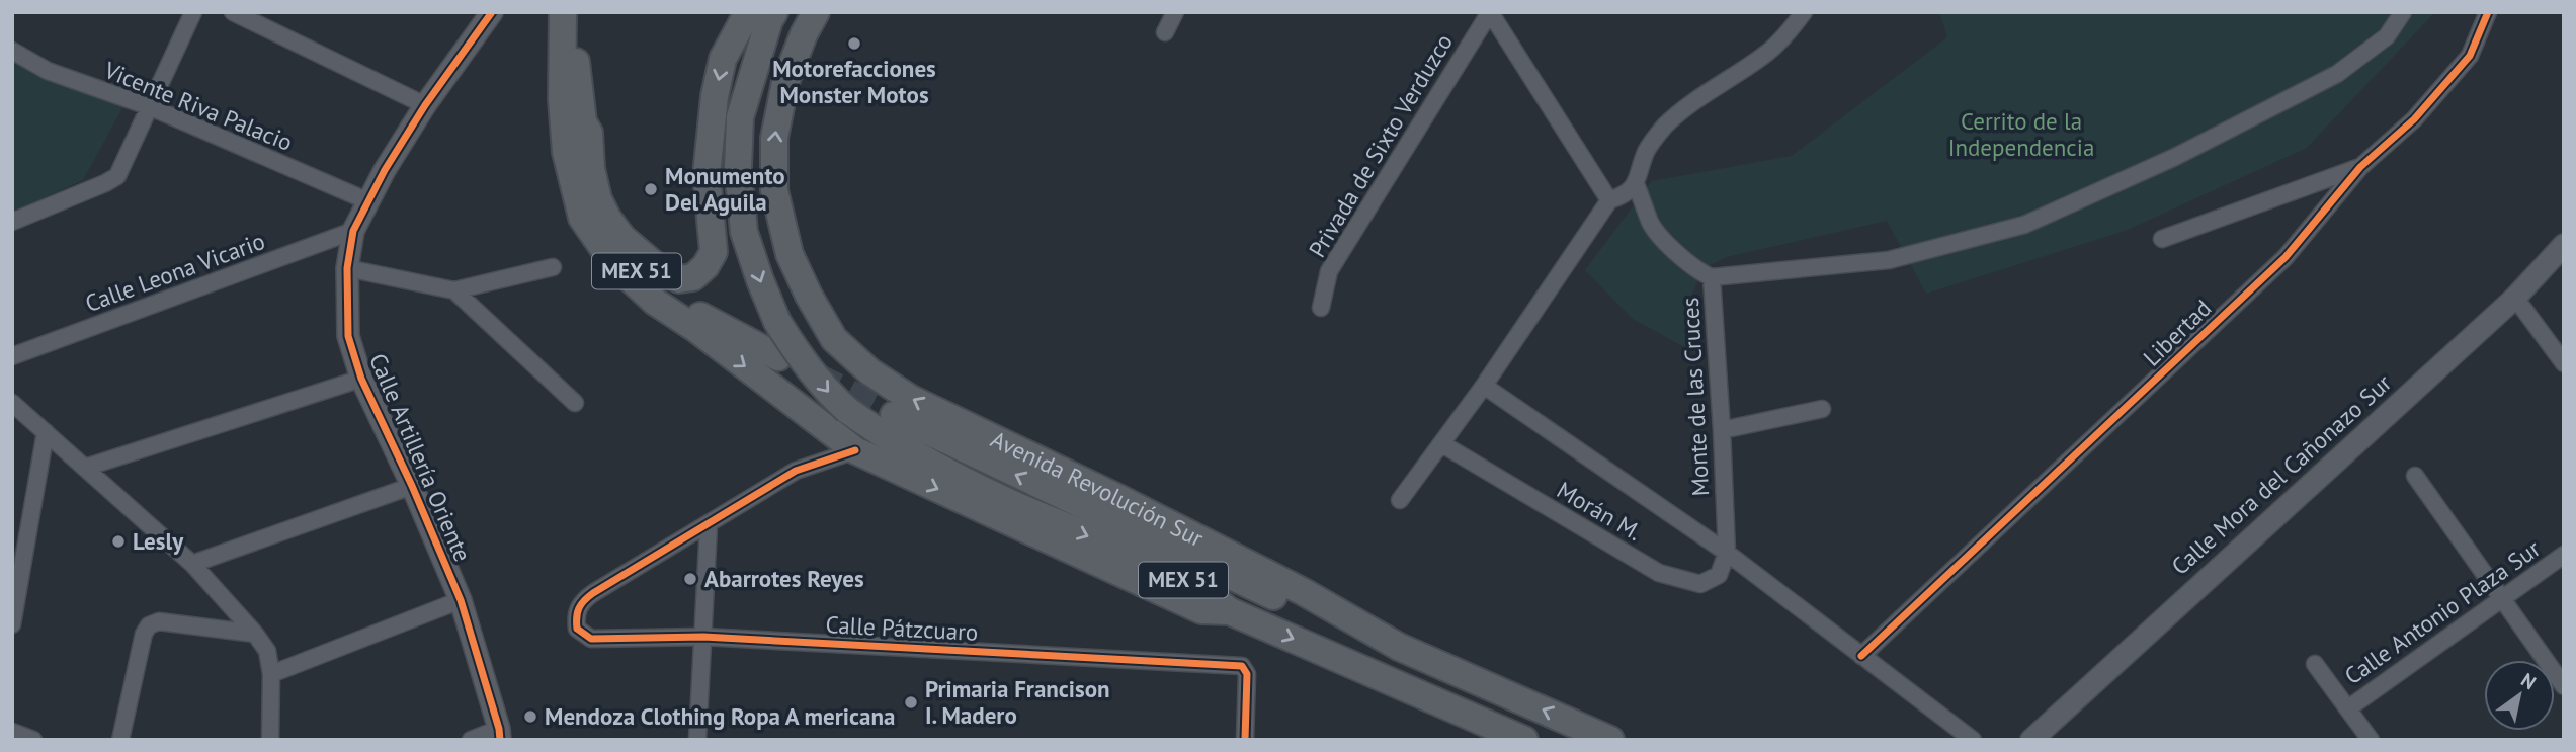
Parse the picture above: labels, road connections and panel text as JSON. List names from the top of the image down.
{
  "streets": {
    "main road": ["MEX 51", "Avenida Revolución Sur"],
    "street": [
      "Vicente Riva Palacio",
      "Privada de Sixto Verduzco",
      "Calle Leona Vicario",
      "Libertad",
      "Monte de las Cruces",
      "Calle Artillería Oriente",
      "Calle Mora del Cañonazo Sur",
      "Morán M.",
      "Calle Antonio Plaza Sur",
      "Calle Pátzcuaro"
    ]
  },
  "crossings": [
    ["Vicente Riva Palacio", "Calle Artillería Oriente"],
    ["MEX 51", "Avenida Revolución Sur"],
    ["Calle Leona Vicario", "Calle Artillería Oriente"],
    ["Libertad", "Monte de las Cruces"],
    ["Monte de las Cruces", "Morán M."]
  ],
  "parks": ["Cerrito de la Independencia"],
  "places": [
    "Motorefacciones Monster Motos",
    "Monumento Del Aguila",
    "Lesly",
    "Abarrotes Reyes",
    "Primaria Francison I. Madero",
    "Mendoza Clothing Ropa A mericana"
  ],
  "north": "top right"
}
